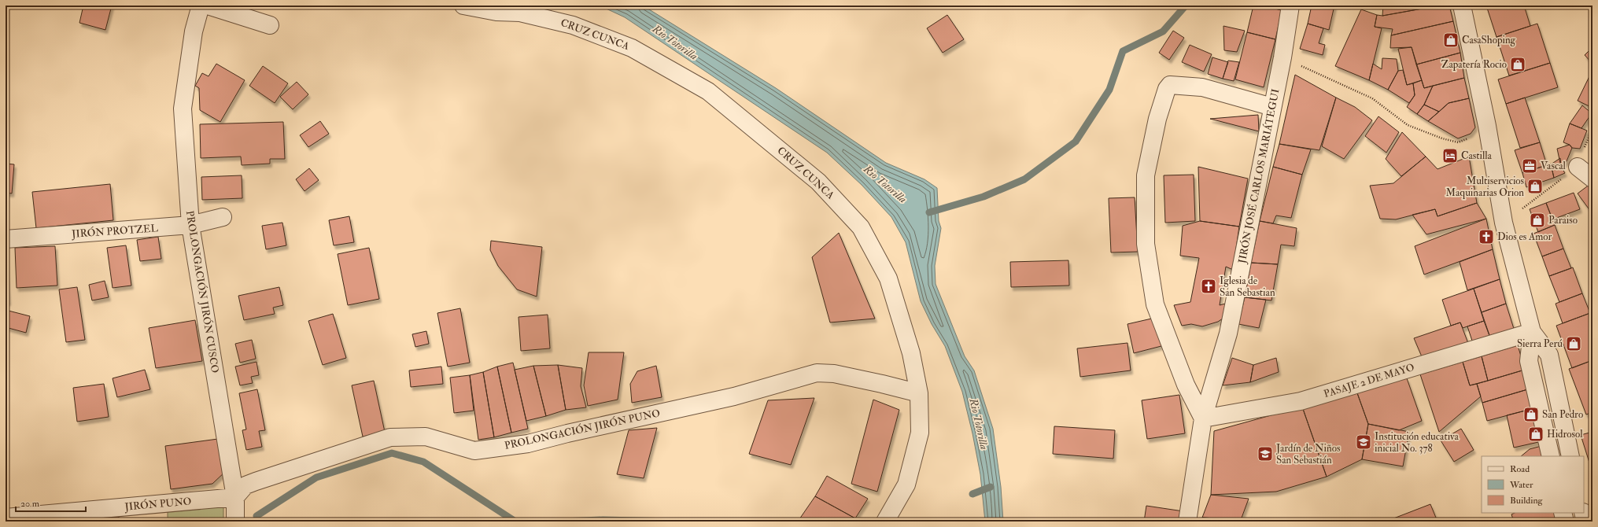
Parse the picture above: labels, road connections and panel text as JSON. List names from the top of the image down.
{
  "streets": {
    "street": [
      "CRUZ CUNCA",
      "JIRÓN JOSÉ CARLOS MARIÁTEGUI",
      "JIRÓN PROTZEL",
      "PROLONGACIÓN JIRÓN CUSCO",
      "PASAJE 2 DE MAYO",
      "PROLONGACIÓN JIRÓN PUNO",
      "JIRÓN PUNO"
    ]
  },
  "crossings": [
    ["CRUZ CUNCA", "PROLONGACIÓN JIRÓN PUNO"],
    ["JIRÓN JOSÉ CARLOS MARIÁTEGUI", "PASAJE 2 DE MAYO"],
    ["JIRÓN PROTZEL", "PROLONGACIÓN JIRÓN CUSCO"],
    ["PROLONGACIÓN JIRÓN CUSCO", "PROLONGACIÓN JIRÓN PUNO"],
    ["PROLONGACIÓN JIRÓN CUSCO", "JIRÓN PUNO"],
    ["PROLONGACIÓN JIRÓN PUNO", "JIRÓN PUNO"]
  ],
  "water": ["Rio Totorilla"],
  "places": {
    "shop": [
      "CasaShoping",
      "Zapatería Rocio",
      "Multiservicios Maquinarias Orion",
      "Paraiso",
      "Sierra Perú",
      "San Pedro",
      "Hidrosol"
    ],
    "hotel": ["Castilla"],
    "office": ["Vascal"],
    "church": ["Dios es Amor", "Iglesia de San Sebastian"],
    "school or university": ["Institución educativa inicial No. 378", "Jardín de Niños San Sebastián"]
  },
  "legend": ["Road", "Water", "Building"],
  "scale_bar": "20 m"
}
